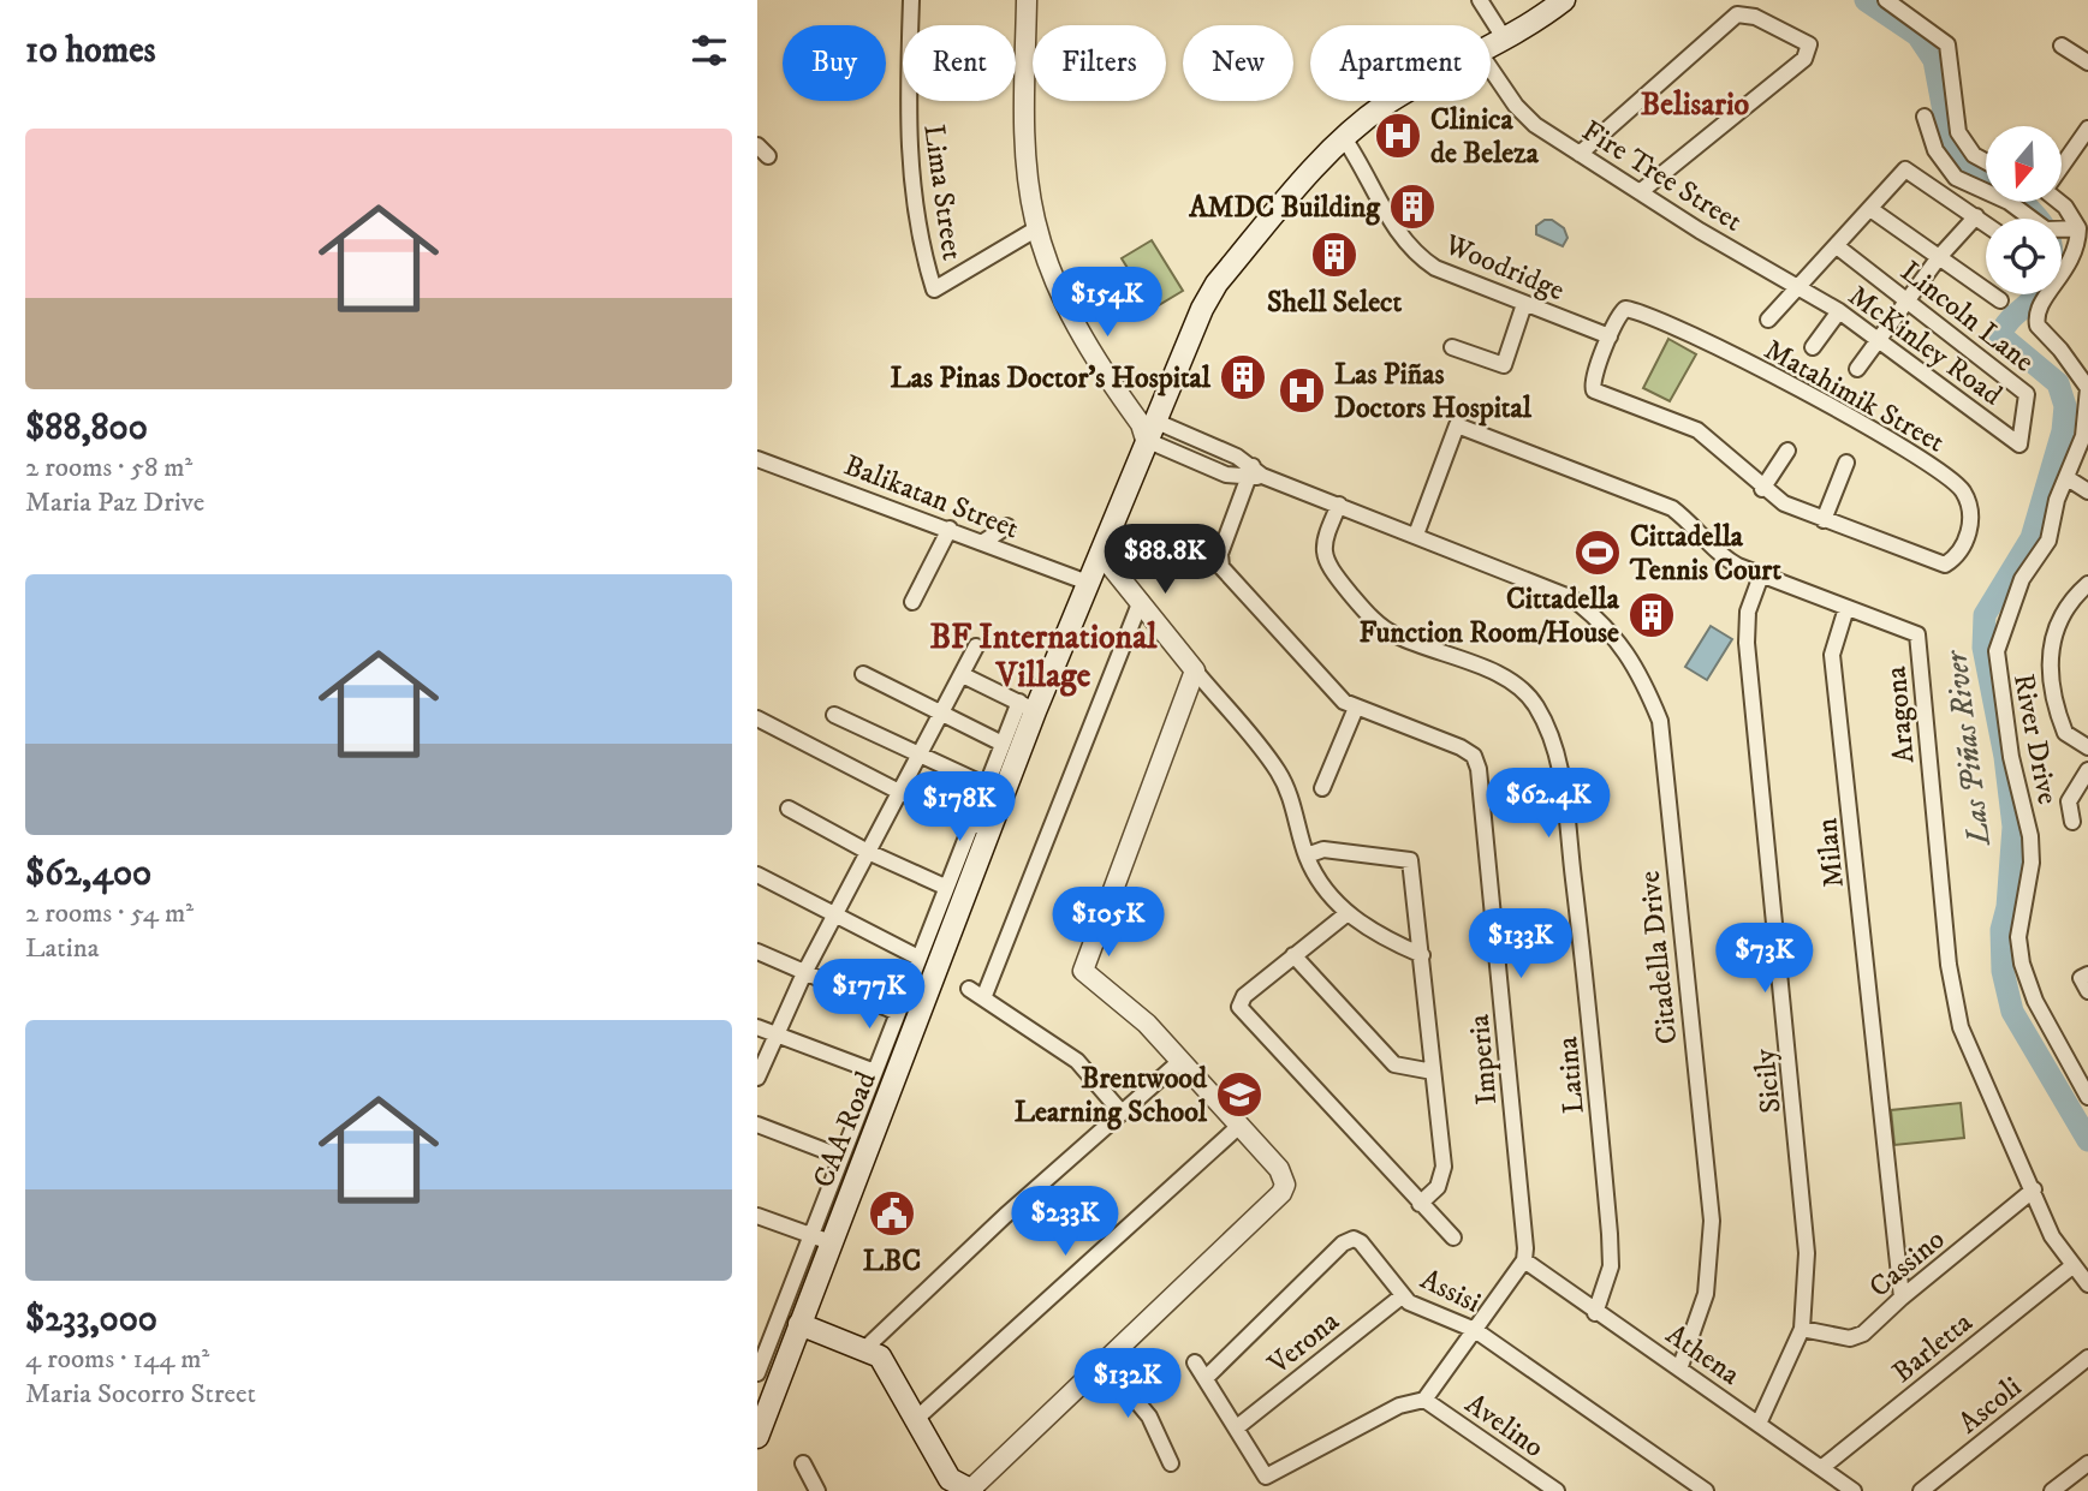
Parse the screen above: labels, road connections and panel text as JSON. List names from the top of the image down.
{
  "streets": {
    "main road": ["CAA Road"],
    "street": [
      "Fire Tree Street",
      "Lima Street",
      "Woodridge",
      "Lincoln Lane",
      "McKinley Road",
      "Matahimik Street",
      "Balikatan Street",
      "Aragona",
      "River Drive",
      "Milan",
      "Citadella Drive",
      "Imperia",
      "Latina",
      "Sicily",
      "Cassino",
      "Assisi",
      "Verona",
      "Barletta",
      "Athena",
      "Ascoli",
      "Avelino"
    ]
  },
  "crossings": [
    ["Fire Tree Street", "McKinley Road"],
    ["Woodridge", "Matahimik Street"],
    ["Woodridge", "CAA Road"],
    ["Lincoln Lane", "McKinley Road"],
    ["Balikatan Street", "CAA Road"],
    ["Aragona", "Milan"],
    ["Aragona", "Citadella Drive"],
    ["Aragona", "Sicily"],
    ["Aragona", "Cassino"],
    ["Aragona", "Barletta"],
    ["Milan", "Cassino"],
    ["Citadella Drive", "Imperia"],
    ["Citadella Drive", "Latina"],
    ["Citadella Drive", "CAA Road"],
    ["Citadella Drive", "Athena"],
    ["Imperia", "Athena"],
    ["Latina", "Athena"],
    ["Sicily", "Cassino"],
    ["Sicily", "Athena"],
    ["Assisi", "Verona"],
    ["Barletta", "Athena"]
  ],
  "districts": ["Belisario", "BF International Village"],
  "water": ["Las Piñas River"],
  "places": {
    "hospital": ["Clinica de Beleza", "Las Piñas Doctors Hospital"],
    "building": [
      "AMDC Building",
      "Shell Select",
      "Las Pinas Doctor's Hospital",
      "Cittadella Function Room/House"
    ],
    "sports": ["Cittadella Tennis Court"],
    "school or university": ["Brentwood Learning School"],
    "public building": ["LBC"]
  },
  "north": "bottom",
  "page": {
    "heading": "10 homes",
    "chip": [
      "Buy",
      "Rent",
      "Filters",
      "New",
      "Apartment"
    ],
    "list": [
      {
        "name": "$88,800",
        "note": "2 rooms · 58 m² · Maria Paz Drive"
      },
      {
        "name": "$62,400",
        "note": "2 rooms · 54 m² · Latina"
      },
      {
        "name": "$233,000",
        "note": "4 rooms · 144 m² · Maria Socorro Street"
      }
    ],
    "price": [
      "$154K",
      "$88.8K",
      "$62.4K",
      "$178K",
      "$105K",
      "$133K",
      "$73K",
      "$177K",
      "$233K",
      "$132K"
    ]
  }
}
